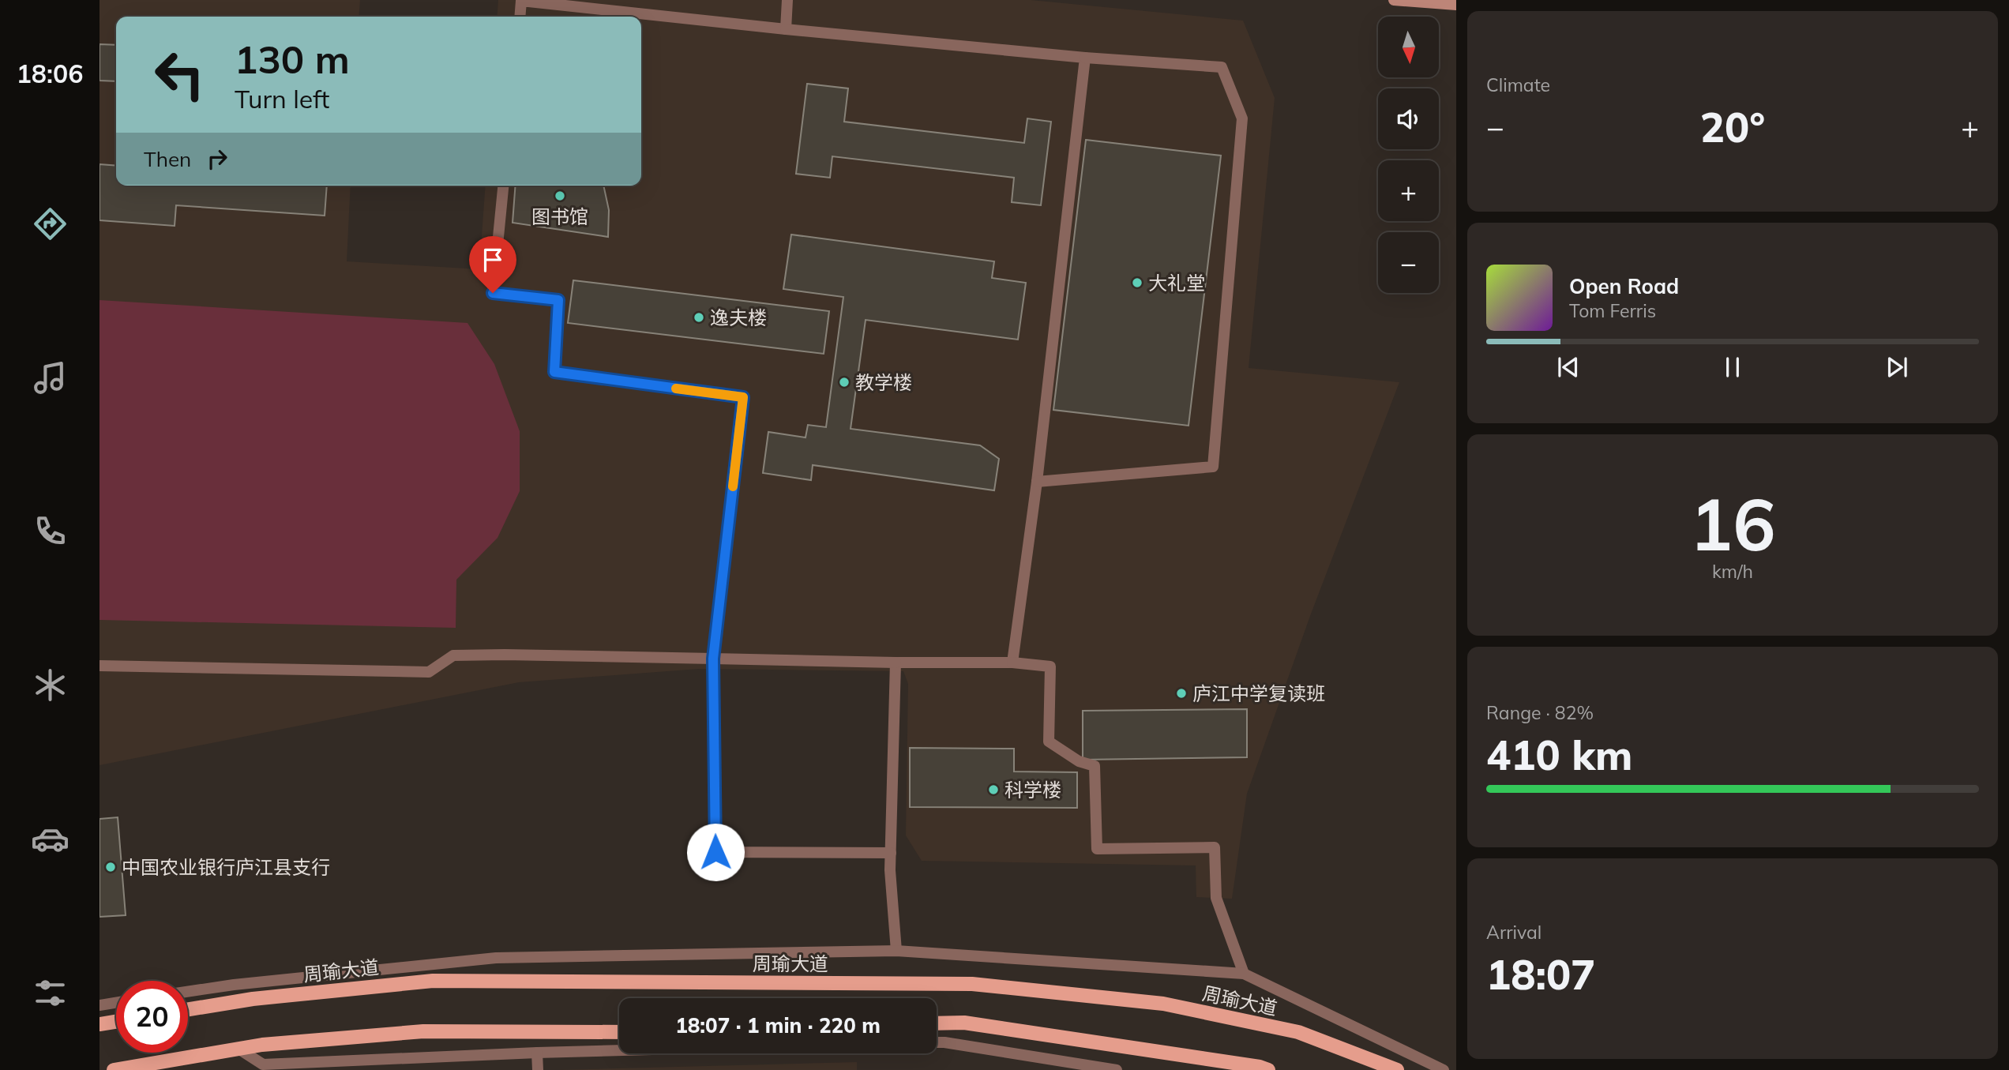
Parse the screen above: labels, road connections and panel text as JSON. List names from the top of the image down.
{
  "streets": {
    "main road": ["周瑜大道"]
  },
  "places": [
    "图书馆",
    "大礼堂",
    "逸夫楼",
    "教学楼",
    "庐江中学复读班",
    "科学楼",
    "中国农业银行庐江县支行"
  ],
  "north": "bottom",
  "page": {
    "tabs": "18:06",
    "tile": [
      "Climate",
      ["16", "km/h"],
      ["Range · 82%", "410 km"],
      ["Arrival", "18:07"]
    ],
    "map_buttons": ["+", "−"],
    "turn": ["130 m", "Turn left"],
    "heat": ["−", "20°", "+"],
    "then": "Then",
    "song": ["Open Road", "Tom Ferris"],
    "limit": "20",
    "trip": "18:07 · 1 min · 220 m"
  }
}
